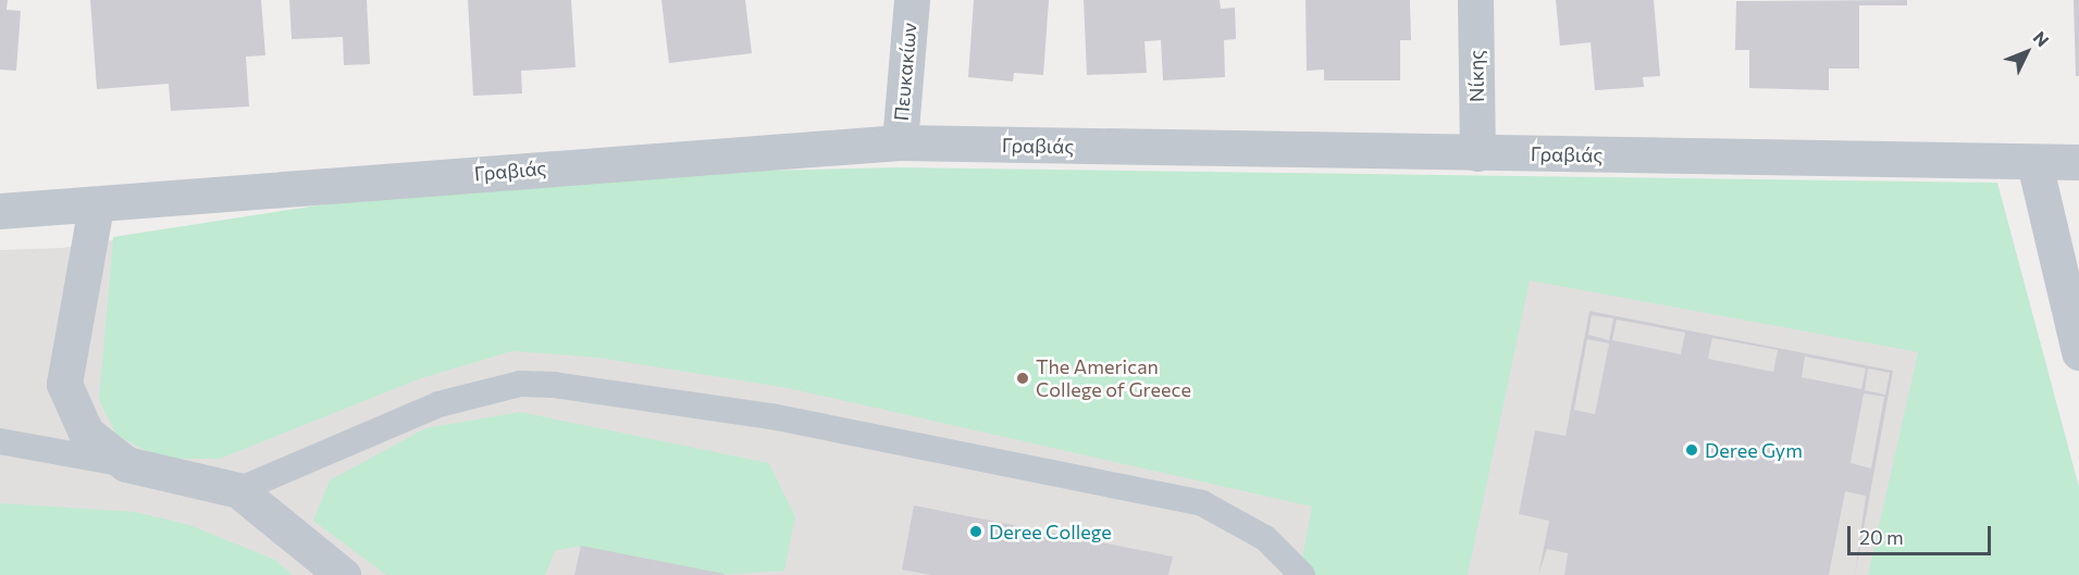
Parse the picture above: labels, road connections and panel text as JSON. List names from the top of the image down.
{
  "streets": {
    "street": ["Πευκακίων", "Νίκης", "Γραβιάς"]
  },
  "crossings": [
    ["Πευκακίων", "Γραβιάς"],
    ["Νίκης", "Γραβιάς"]
  ],
  "places": ["The American College of Greece", "Deree Gym", "Deree College"],
  "scale_bar": "20 m",
  "north": "top right"
}
